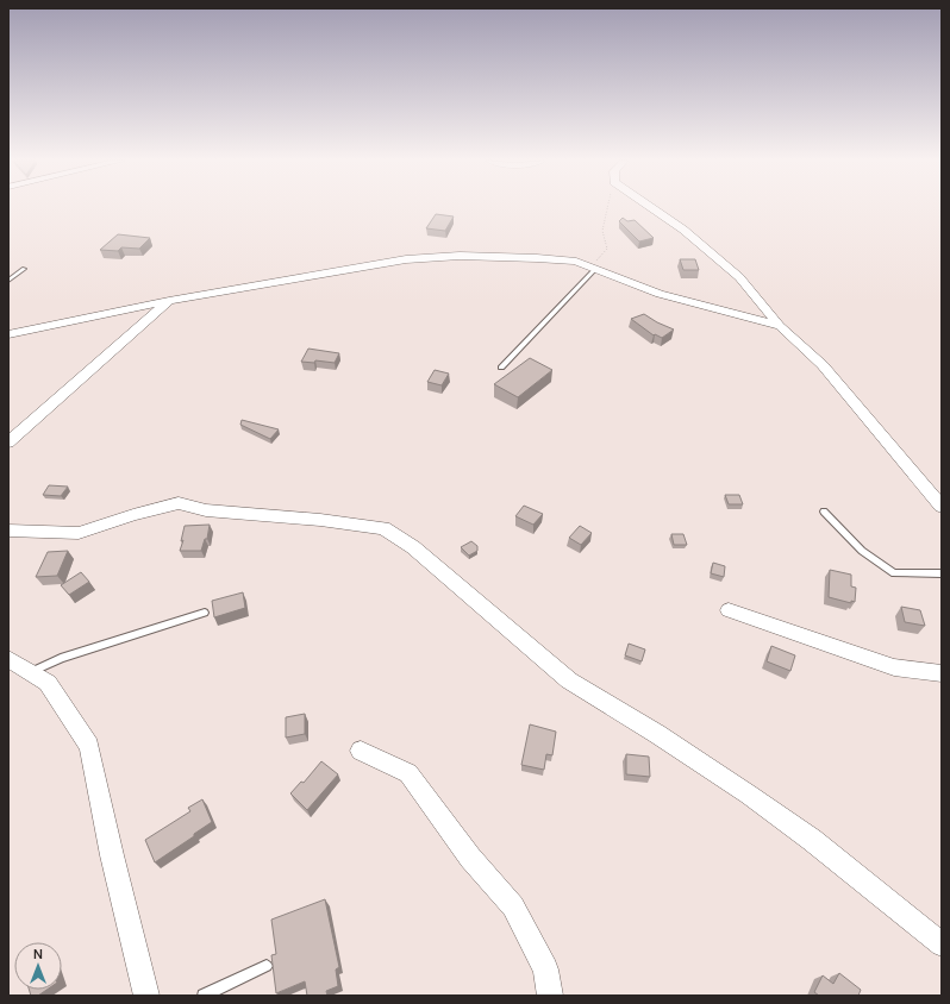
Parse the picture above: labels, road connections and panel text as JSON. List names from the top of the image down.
{
  "north": "top"
}
